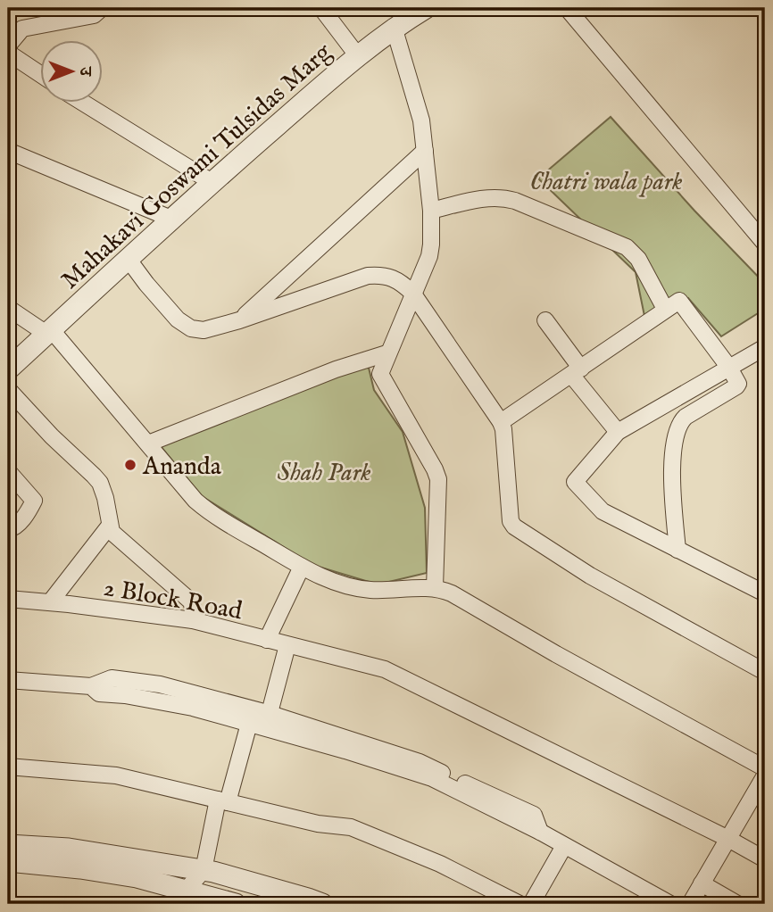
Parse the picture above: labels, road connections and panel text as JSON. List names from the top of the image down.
{
  "streets": {
    "street": ["Mahakavi Goswami Tulsidas Marg", "2 Block Road"]
  },
  "parks": ["Chatri wala park", "Shah Park"],
  "places": ["Ananda"],
  "north": "right"
}
